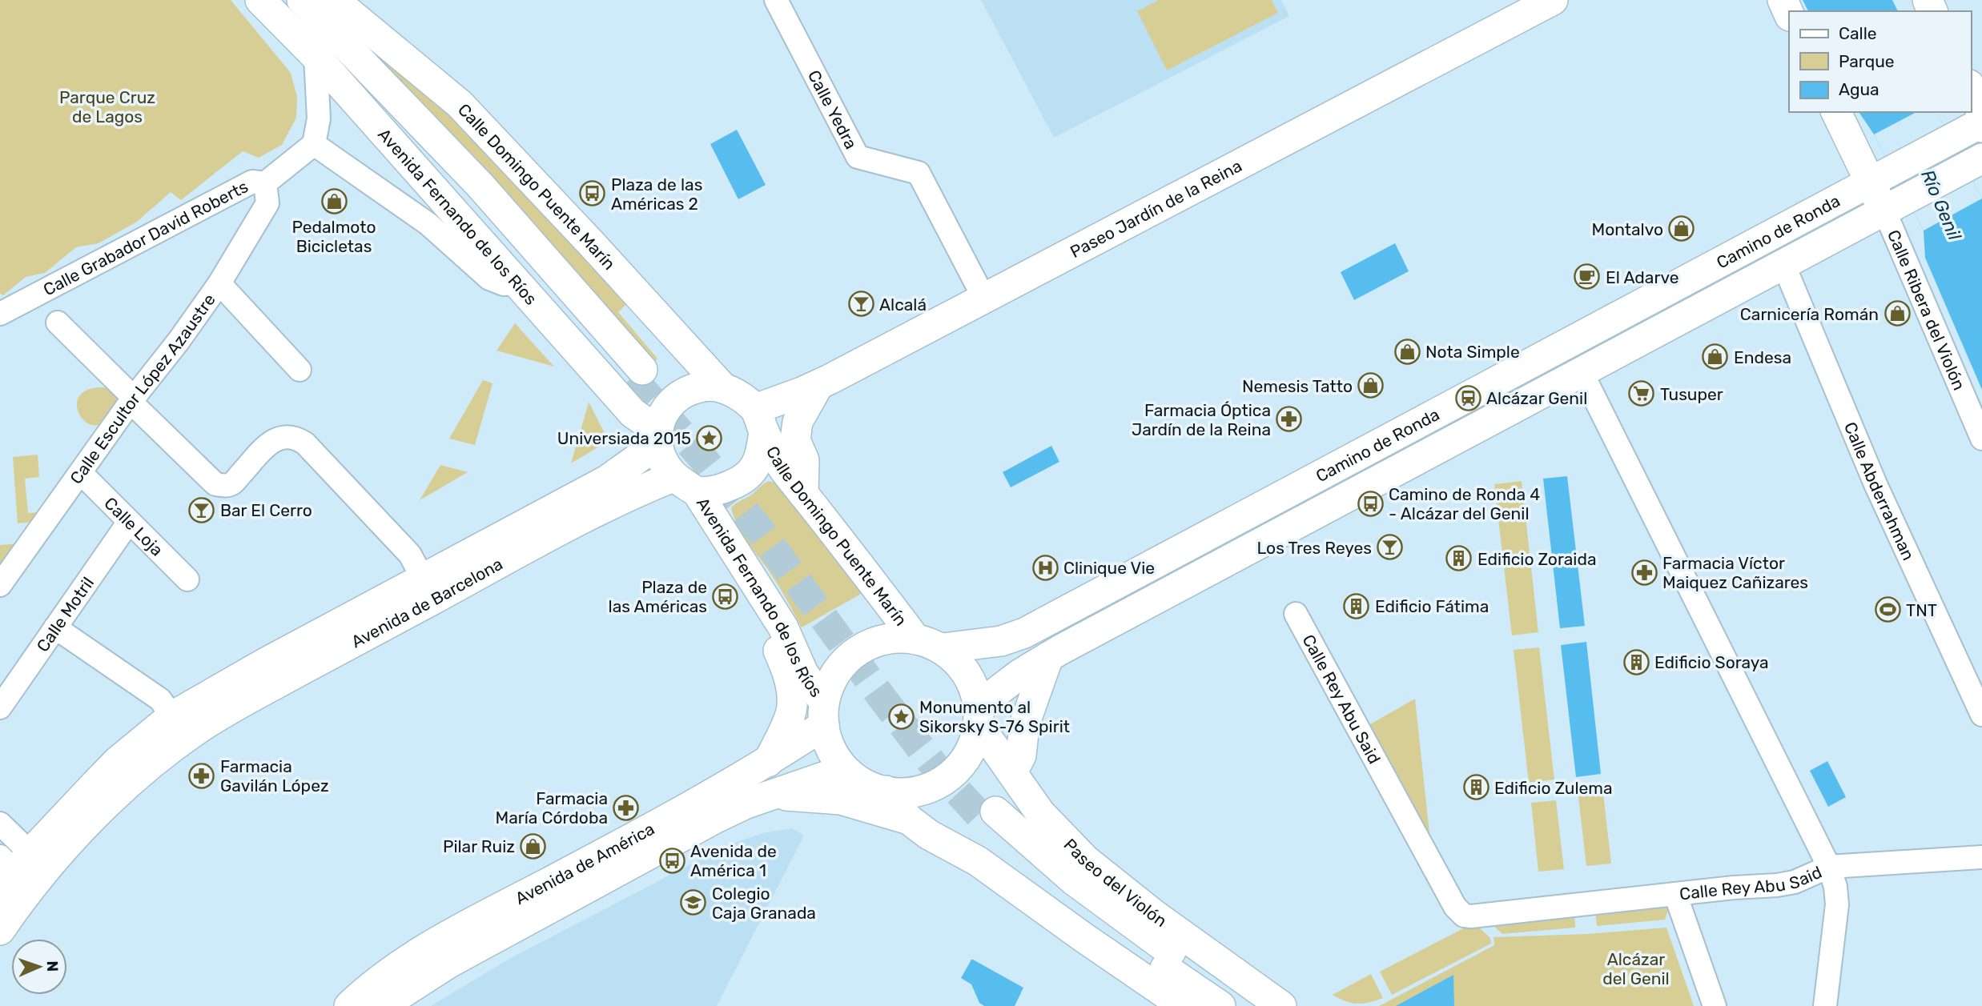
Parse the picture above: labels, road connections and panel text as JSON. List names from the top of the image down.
{
  "streets": {
    "main road": [
      "Calle Domingo Puente Marín",
      "Paseo Jardín de la Reina",
      "Avenida Fernando de los Ríos",
      "Camino de Ronda",
      "Avenida de Barcelona",
      "Avenida de América",
      "Paseo del Violón"
    ],
    "street": [
      "Calle Yedra",
      "Calle Grabador David Roberts",
      "Calle Ribera del Violón",
      "Calle Escultor López Azaustre",
      "Calle Abderrahman",
      "Calle Loja",
      "Calle Motril",
      "Calle Rey Abu Said"
    ]
  },
  "crossings": [
    ["Calle Yedra", "Paseo Jardín de la Reina"],
    ["Calle Domingo Puente Marín", "Paseo Jardín de la Reina"],
    ["Calle Domingo Puente Marín", "Avenida Fernando de los Ríos"],
    ["Calle Domingo Puente Marín", "Camino de Ronda"],
    ["Calle Domingo Puente Marín", "Avenida de Barcelona"],
    ["Calle Domingo Puente Marín", "Avenida de América"],
    ["Calle Domingo Puente Marín", "Paseo del Violón"],
    ["Paseo Jardín de la Reina", "Avenida Fernando de los Ríos"],
    ["Paseo Jardín de la Reina", "Avenida de Barcelona"],
    ["Avenida Fernando de los Ríos", "Camino de Ronda"],
    ["Avenida Fernando de los Ríos", "Avenida de Barcelona"],
    ["Avenida Fernando de los Ríos", "Avenida de América"],
    ["Avenida Fernando de los Ríos", "Paseo del Violón"],
    ["Camino de Ronda", "Calle Ribera del Violón"],
    ["Camino de Ronda", "Calle Abderrahman"],
    ["Camino de Ronda", "Calle Rey Abu Said"],
    ["Camino de Ronda", "Avenida de América"],
    ["Camino de Ronda", "Paseo del Violón"],
    ["Calle Grabador David Roberts", "Calle Escultor López Azaustre"],
    ["Calle Escultor López Azaustre", "Calle Loja"],
    ["Calle Escultor López Azaustre", "Avenida de Barcelona"],
    ["Calle Loja", "Calle Motril"],
    ["Avenida de América", "Paseo del Violón"]
  ],
  "water": ["Río Genil"],
  "parks": ["Parque Cruz de Lagos", "Alcázar del Genil"],
  "places": {
    "bus stop": [
      "Plaza de las Américas 2",
      "Camino de Ronda 4 - Alcázar del Genil",
      "Plaza de las Américas",
      "Avenida de América 1"
    ],
    "shop": [
      "Pedalmoto Bicicletas",
      "Montalvo",
      "Carnicería Román",
      "Nota Simple",
      "Endesa",
      "Nemesis Tatto",
      "Pilar Ruiz"
    ],
    "cafe": ["El Adarve"],
    "bar": ["Alcalá", "Bar El Cerro", "Los Tres Reyes"],
    "supermarket": ["Tusuper"],
    "station": ["Alcázar Genil"],
    "pharmacy": [
      "Farmacia Óptica Jardín de la Reina",
      "Farmacia Víctor Maiquez Cañizares",
      "Farmacia Gavilán López",
      "Farmacia María Córdoba"
    ],
    "place": ["Universiada 2015", "Monumento al Sikorsky S-76 Spirit"],
    "building": [
      "Edificio Zoraida",
      "Edificio Fátima",
      "Edificio Soraya",
      "Edificio Zulema"
    ],
    "hospital": ["Clinique Vie"],
    "sports": ["TNT"],
    "school or university": ["Colegio Caja Granada"]
  },
  "legend": ["Calle", "Parque", "Agua"],
  "north": "right"
}
